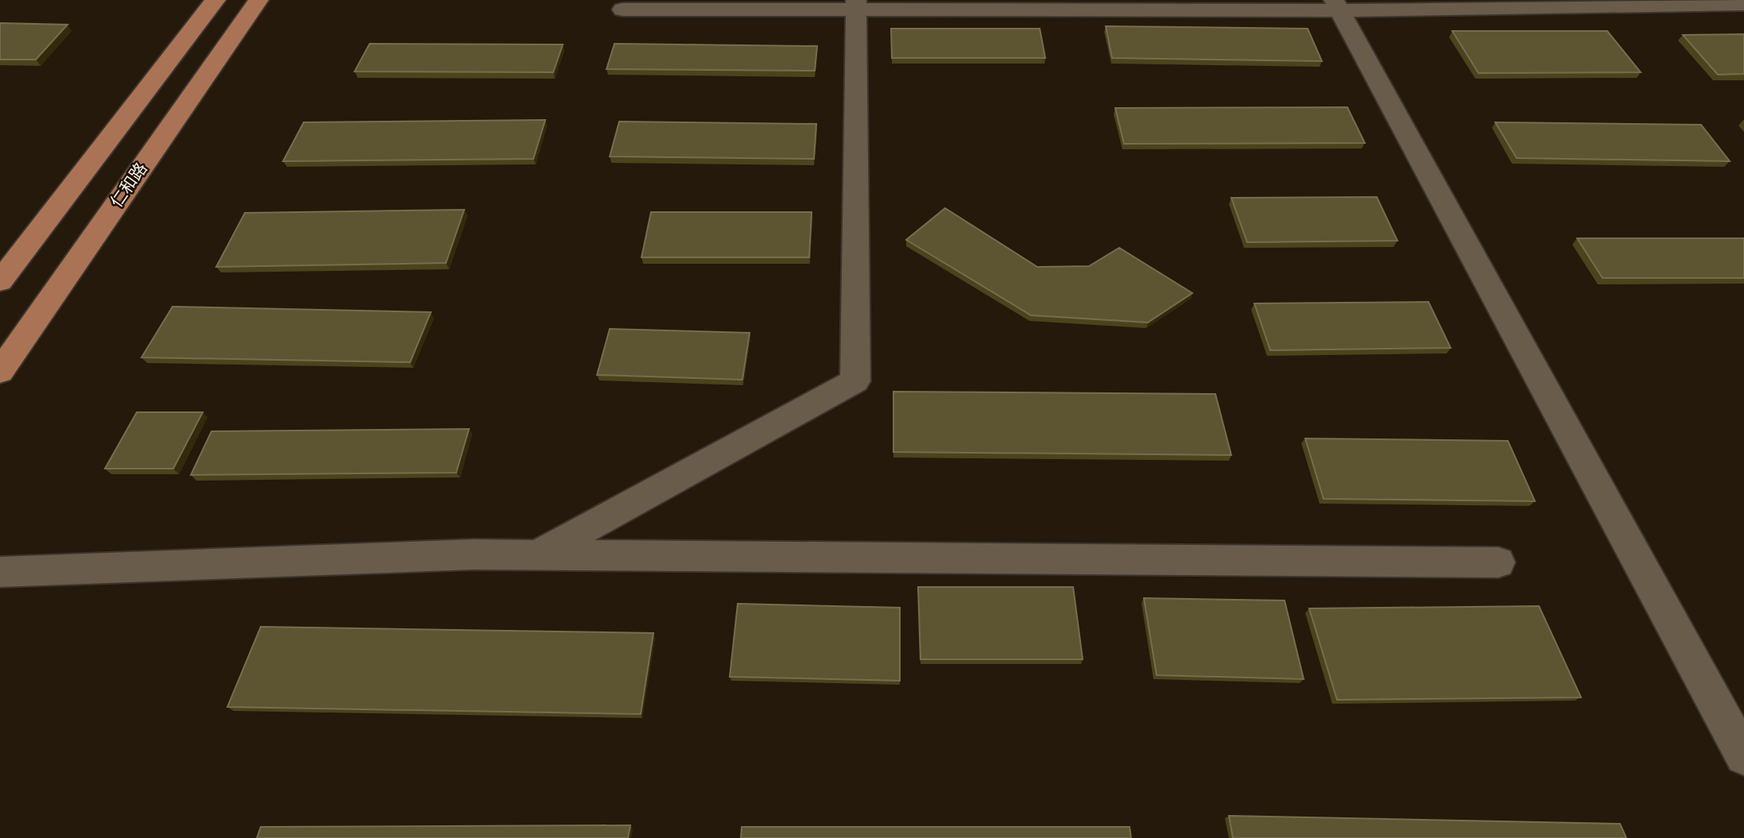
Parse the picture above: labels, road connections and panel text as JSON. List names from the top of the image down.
{
  "streets": {
    "main road": ["仁和路"]
  }
}
